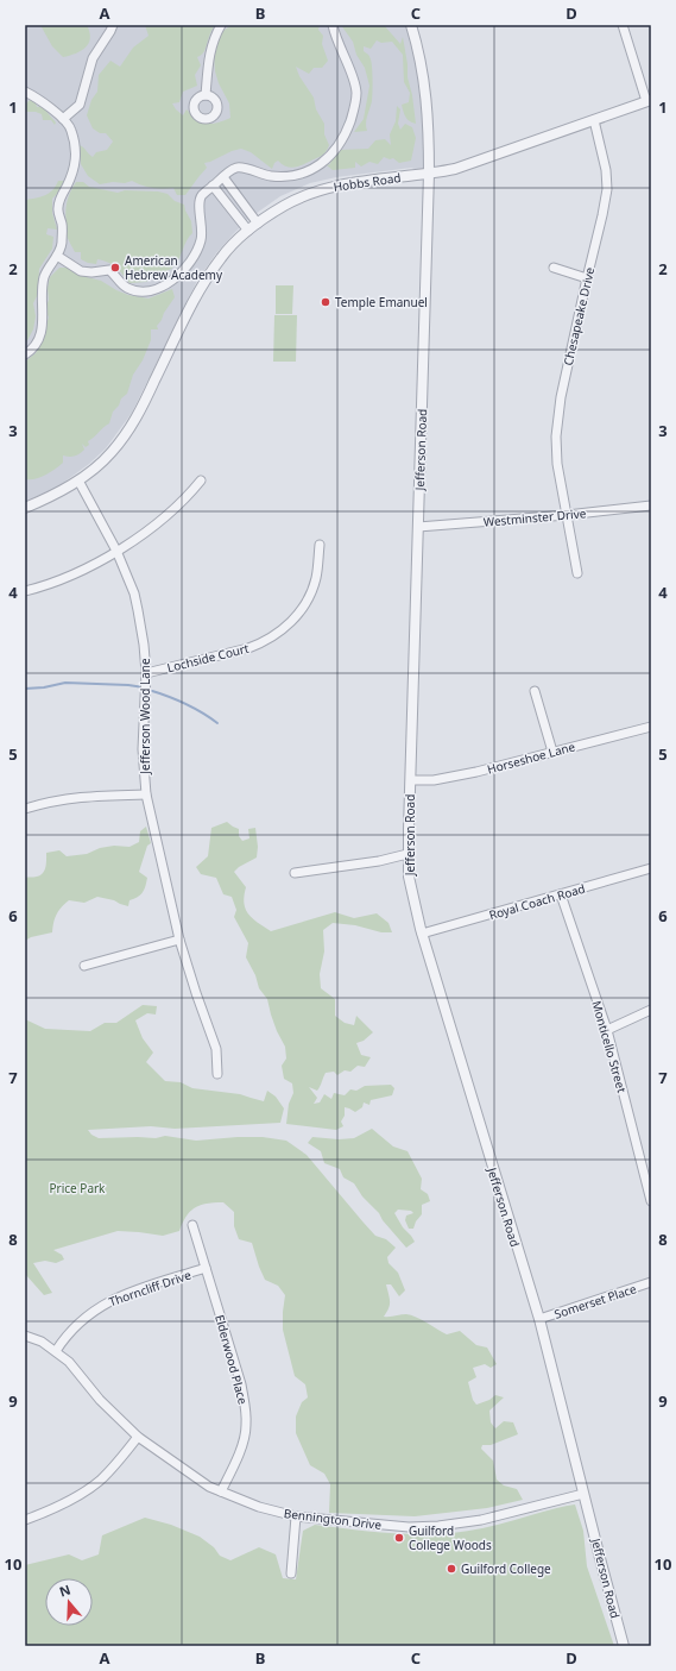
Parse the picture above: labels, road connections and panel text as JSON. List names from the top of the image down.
{
  "streets": {
    "street": [
      "Hobbs Road",
      "Chesapeake Drive",
      "Jefferson Road",
      "Westminster Drive",
      "Lochside Court",
      "Jefferson Wood Lane",
      "Horseshoe Lane",
      "Royal Coach Road",
      "Monticello Street",
      "Thorncliff Drive",
      "Somerset Place",
      "Elderwood Place",
      "Bennington Drive"
    ]
  },
  "crossings": [
    ["Hobbs Road", "Chesapeake Drive"],
    ["Hobbs Road", "Jefferson Road"],
    ["Hobbs Road", "Jefferson Wood Lane"],
    ["Chesapeake Drive", "Westminster Drive"],
    ["Jefferson Road", "Westminster Drive"],
    ["Jefferson Road", "Horseshoe Lane"],
    ["Jefferson Road", "Royal Coach Road"],
    ["Jefferson Road", "Somerset Place"],
    ["Jefferson Road", "Bennington Drive"],
    ["Lochside Court", "Jefferson Wood Lane"],
    ["Royal Coach Road", "Monticello Street"],
    ["Thorncliff Drive", "Elderwood Place"],
    ["Thorncliff Drive", "Bennington Drive"],
    ["Elderwood Place", "Bennington Drive"]
  ],
  "parks": ["Price Park"],
  "places": [
    "American Hebrew Academy",
    "Temple Emanuel",
    "Guilford College Woods",
    "Guilford College"
  ],
  "north": "top",
  "grid": {
    "columns": [
      "A",
      "B",
      "C",
      "D"
    ],
    "rows": [
      "1",
      "2",
      "3",
      "4",
      "5",
      "6",
      "7",
      "8",
      "9",
      "10"
    ]
  }
}
